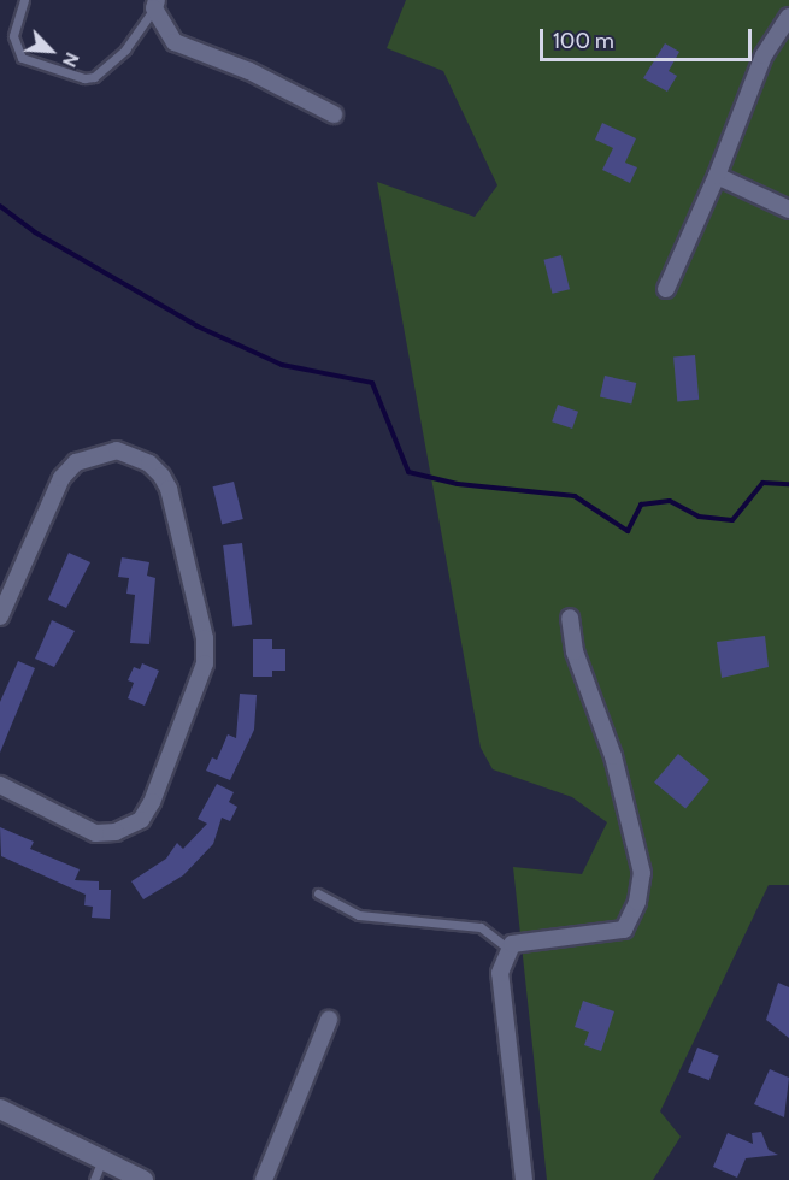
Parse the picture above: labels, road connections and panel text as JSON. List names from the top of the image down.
{
  "scale_bar": "100 m",
  "north": "bottom right"
}
